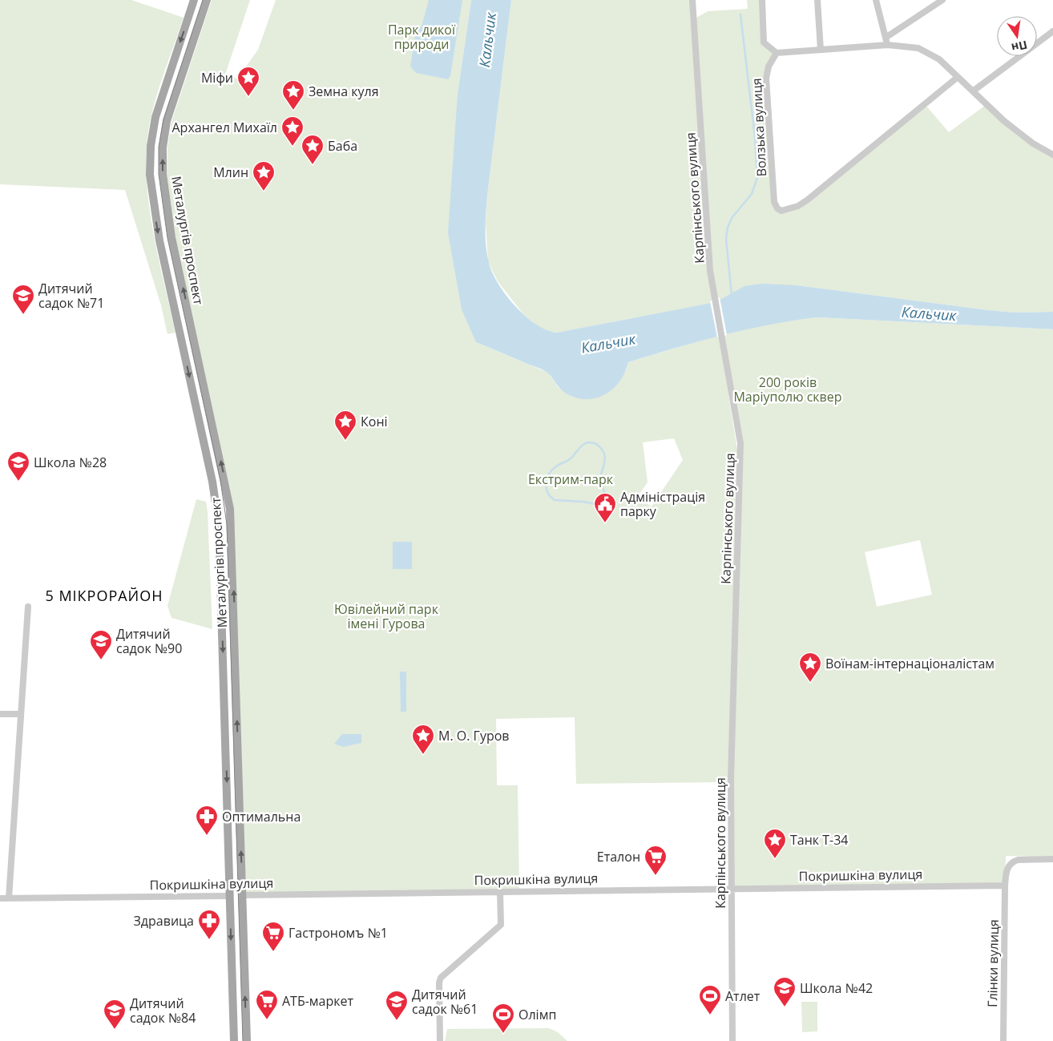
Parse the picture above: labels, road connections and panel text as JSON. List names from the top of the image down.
{
  "streets": {
    "main road": ["Металургів проспект", "Покришкіна вулиця"],
    "street": ["Волзька вулиця", "Карпінського вулиця", "Глінки вулиця"]
  },
  "crossings": [
    ["Карпінського вулиця", "Покришкіна вулиця"],
    ["Металургів проспект", "Покришкіна вулиця"],
    ["Покришкіна вулиця", "Глінки вулиця"]
  ],
  "districts": ["5 МІКРОРАЙОН"],
  "water": ["Кальчик"],
  "parks": [
    "Парк дикої природи",
    "200 років Маріуполю сквер",
    "Екстрим-парк",
    "Ювілейний парк імені Гурова"
  ],
  "places": {
    "place": [
      "Міфи",
      "Земна куля",
      "Архангел Михаїл",
      "Баба",
      "Млин",
      "Коні",
      "Воїнам-інтернаціоналістам",
      "М. О. Гуров",
      "Танк Т-34"
    ],
    "school or university": [
      "Дитячий садок №71",
      "Школа №28",
      "Дитячий садок №90",
      "Школа №42",
      "Дитячий садок №61",
      "Дитячий садок №84"
    ],
    "public building": ["Адміністрація парку"],
    "pharmacy": ["Оптимальна", "Здравица"],
    "supermarket": ["Еталон", "Гастрономъ №1", "АТБ-маркет"],
    "sports": ["Атлет", "Олімп"]
  },
  "north": "bottom"
}
